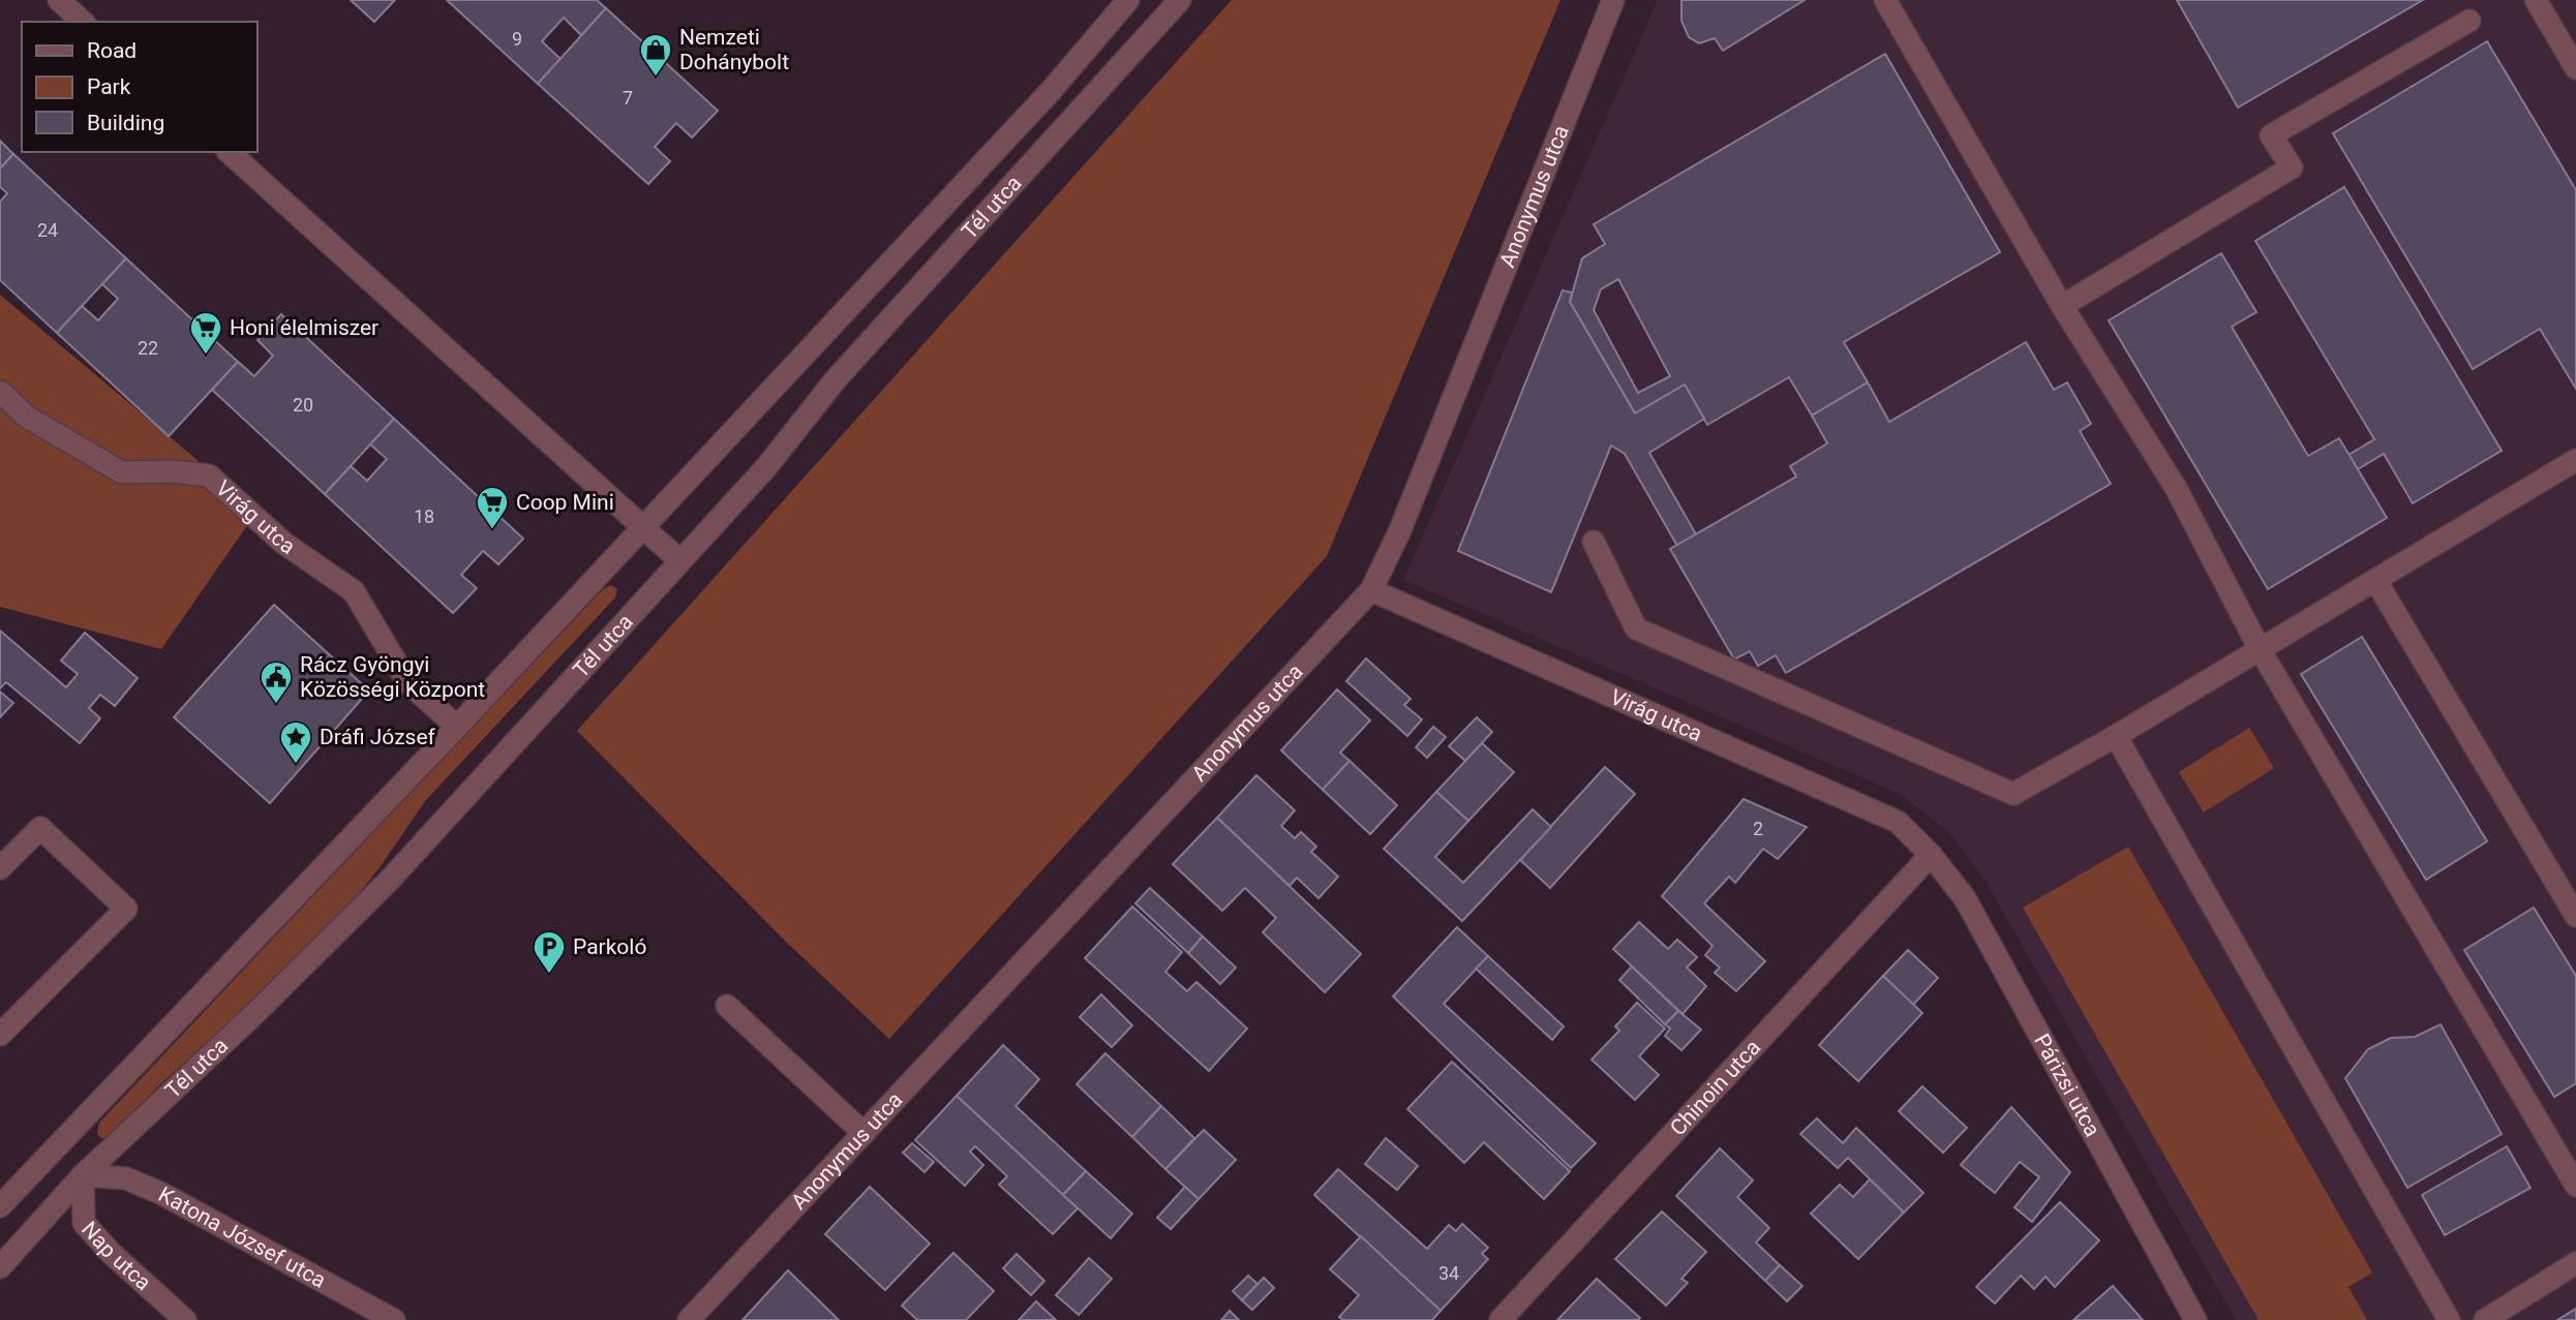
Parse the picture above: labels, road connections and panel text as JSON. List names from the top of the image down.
{
  "streets": {
    "street": [
      "Anonymus utca",
      "Tél utca",
      "Virág utca",
      "Párizsi utca",
      "Chinoin utca",
      "Katona József utca",
      "Nap utca"
    ]
  },
  "crossings": [
    ["Anonymus utca", "Virág utca"],
    ["Tél utca", "Virág utca"],
    ["Tél utca", "Katona József utca"],
    ["Tél utca", "Nap utca"],
    ["Virág utca", "Párizsi utca"],
    ["Virág utca", "Chinoin utca"],
    ["Párizsi utca", "Chinoin utca"],
    ["Katona József utca", "Nap utca"]
  ],
  "places": {
    "shop": ["Nemzeti Dohánybolt"],
    "supermarket": ["Honi élelmiszer", "Coop Mini"],
    "public building": ["Rácz Gyöngyi Közösségi Központ"],
    "place": ["Dráfi József"],
    "parking": ["Parkoló"]
  },
  "house_numbers": [
    "9",
    "7",
    "24",
    "22",
    "20",
    "18",
    "2",
    "34"
  ],
  "legend": ["Road", "Park", "Building"]
}
